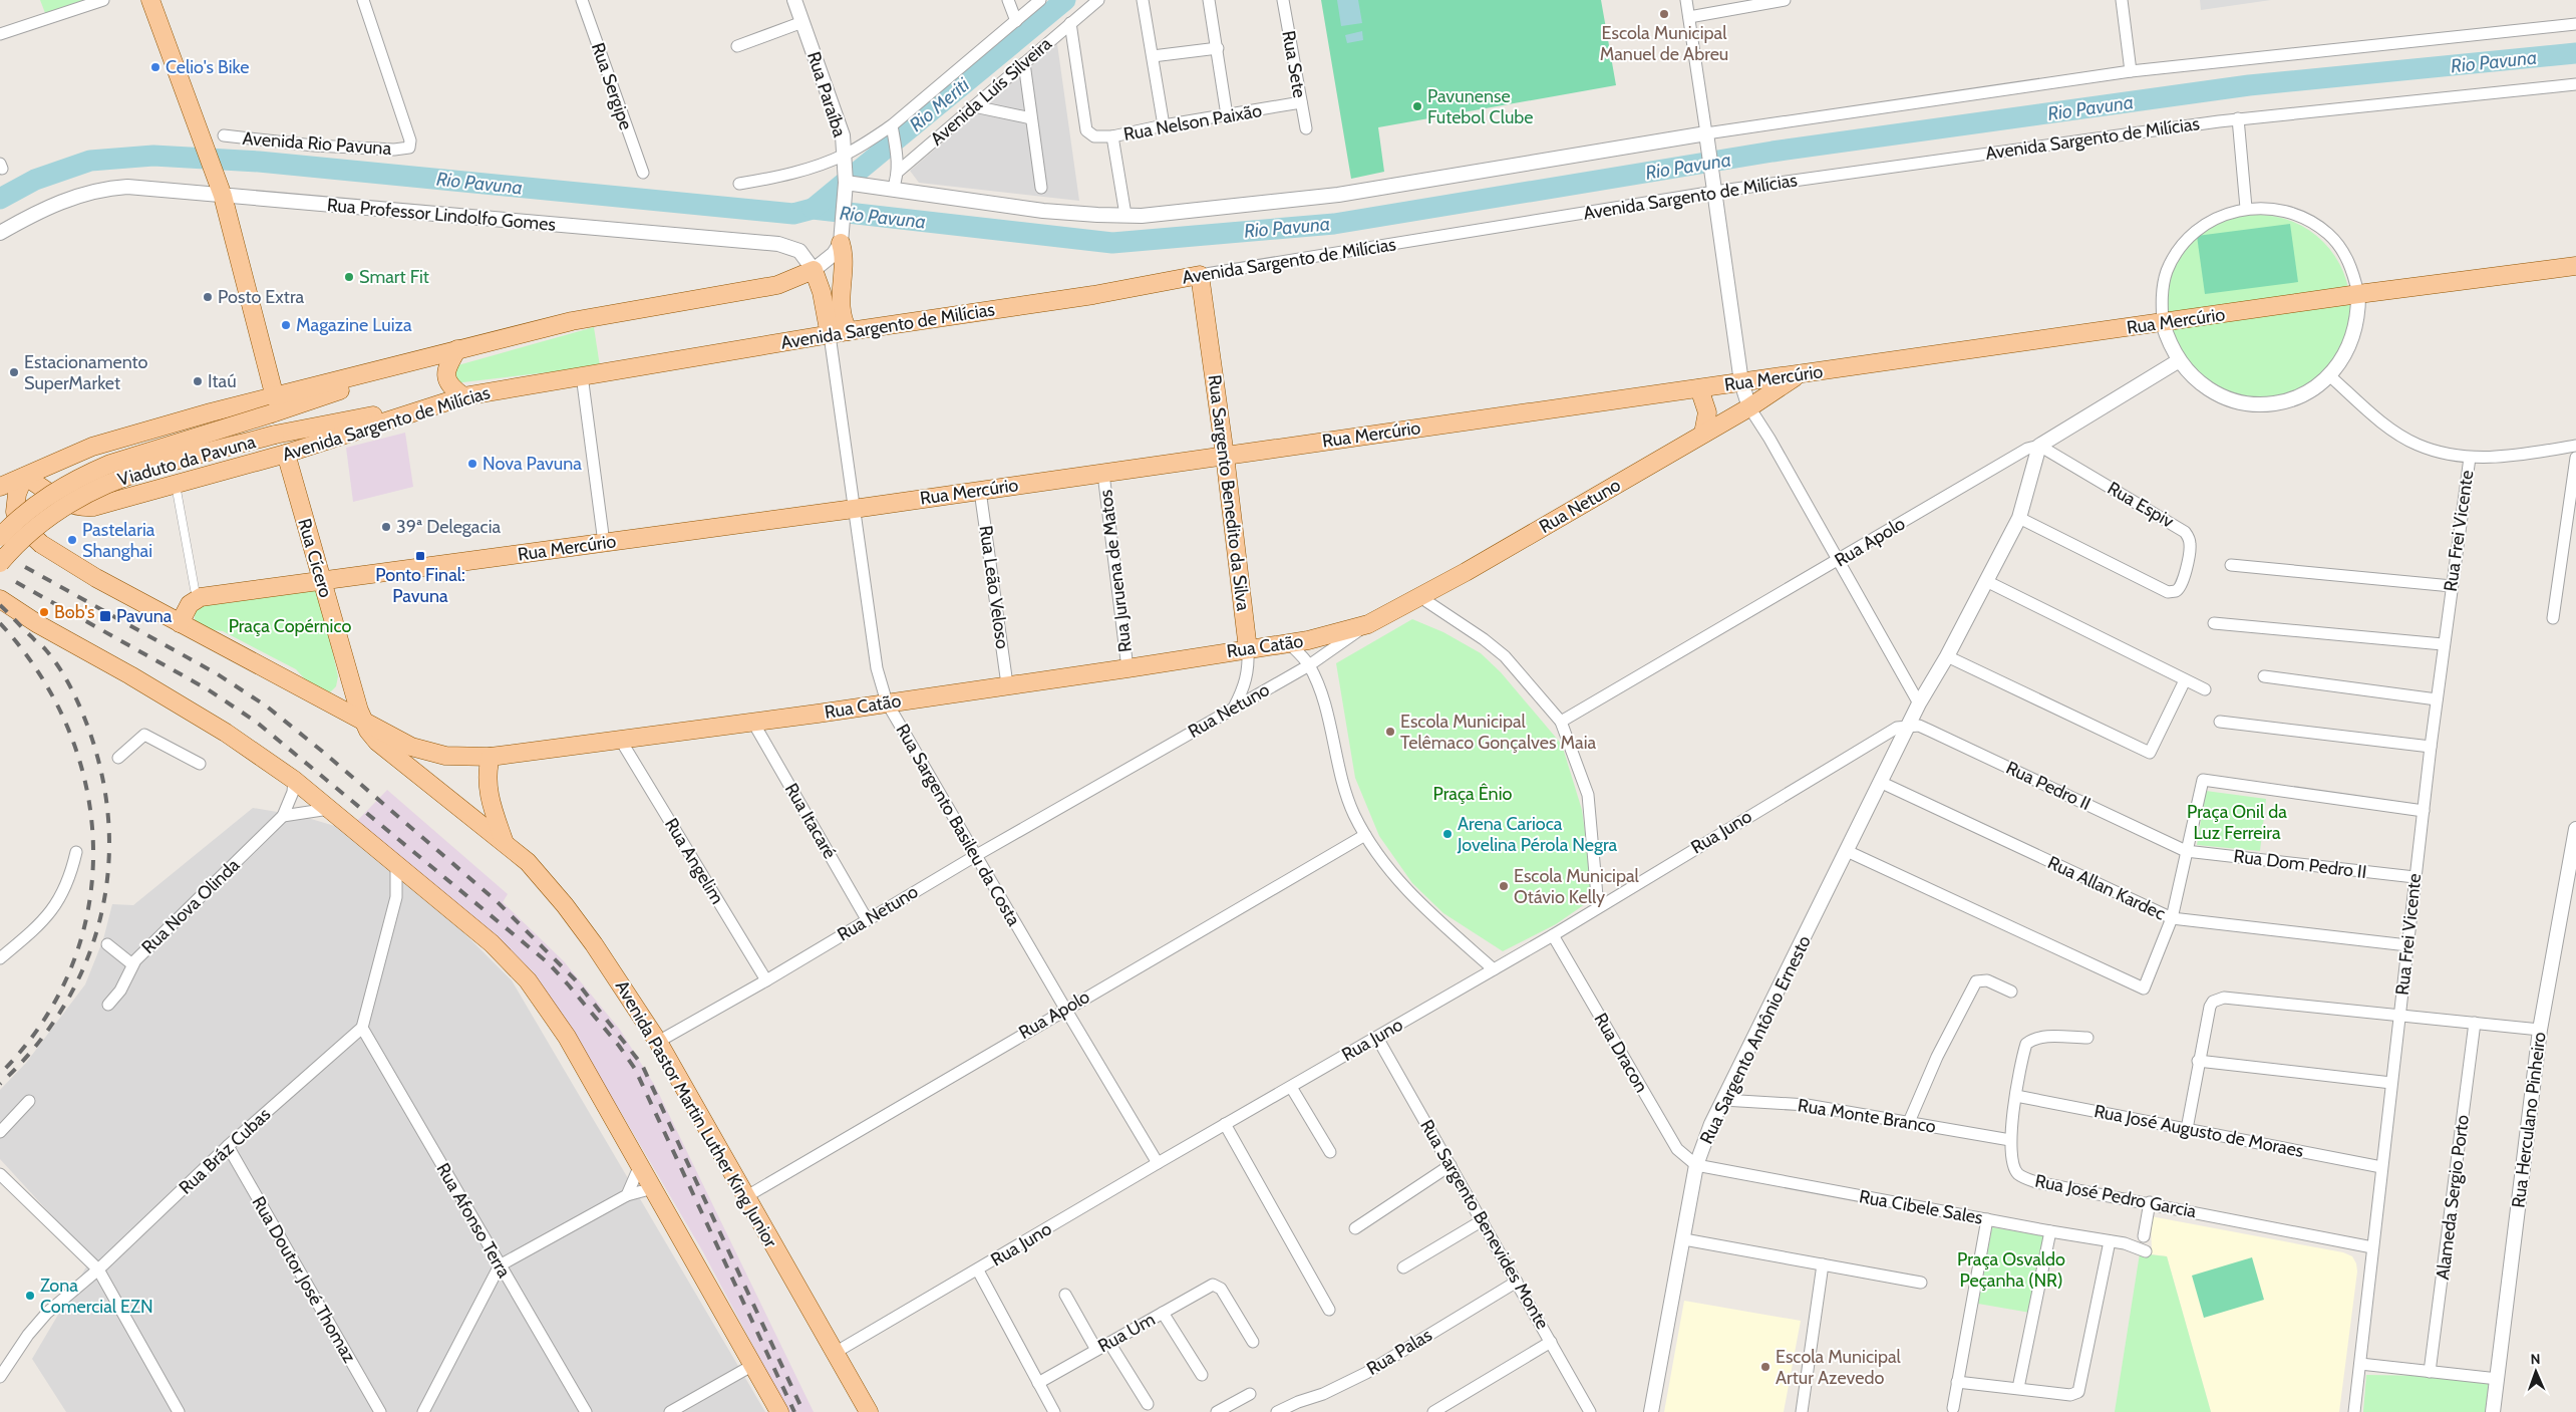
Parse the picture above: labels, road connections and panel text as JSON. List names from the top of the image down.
{
  "streets": {
    "main road": [
      "Avenida Sargento de Milícias",
      "Rua Professor Lindolfo Gomes",
      "Rua Mercúrio",
      "Viaduto da Pavuna",
      "Rua Sargento Benedito da Silva",
      "Rua Netuno",
      "Rua Cícero",
      "Rua Catão",
      "Avenida Pastor Martin Luther King Junior"
    ],
    "street": [
      "Rua Sete",
      "Rua Sergipe",
      "Avenida Luís Silveira",
      "Rua Paraíba",
      "Rua Nelson Paixão",
      "Avenida Rio Pavuna",
      "Rua Espiv",
      "Rua Frei Vicente",
      "Rua Apolo",
      "Rua Juruena de Matos",
      "Rua Leão Veloso",
      "Rua Pedro II",
      "Rua Itacaré",
      "Rua Sargento Basileu da Costa",
      "Rua Juno",
      "Rua Angelim",
      "Rua Dom Pedro II",
      "Rua Allan Kardec",
      "Rua Nova Olinda",
      "Rua Sargento Antônio Ernesto",
      "Rua Dracon",
      "Rua Monte Branco",
      "Rua Herculano Pinheiro",
      "Rua José Augusto de Moraes",
      "Rua Bráz Cubas",
      "Rua José Pedro Garcia",
      "Alameda Sergio Porto",
      "Rua Cibele Sales",
      "Rua Afonso Terra",
      "Rua Sargento Benevides Monte",
      "Rua Doutor José Thomaz",
      "Rua Um",
      "Rua Palas"
    ]
  },
  "crossings": [
    ["Rua Sete", "Rua Nelson Paixão"],
    ["Avenida Luís Silveira", "Rua Paraíba"],
    ["Avenida Luís Silveira", "Rua Nelson Paixão"],
    ["Avenida Sargento de Milícias", "Rua Professor Lindolfo Gomes"],
    ["Avenida Sargento de Milícias", "Viaduto da Pavuna"],
    ["Avenida Sargento de Milícias", "Rua Sargento Benedito da Silva"],
    ["Avenida Sargento de Milícias", "Rua Cícero"],
    ["Avenida Sargento de Milícias", "Rua Sargento Basileu da Costa"],
    ["Avenida Sargento de Milícias", "Avenida Pastor Martin Luther King Junior"],
    ["Rua Professor Lindolfo Gomes", "Rua Sargento Basileu da Costa"],
    ["Rua Mercúrio", "Rua Sargento Benedito da Silva"],
    ["Rua Mercúrio", "Rua Netuno"],
    ["Rua Mercúrio", "Rua Cícero"],
    ["Rua Mercúrio", "Rua Juruena de Matos"],
    ["Rua Mercúrio", "Rua Leão Veloso"],
    ["Rua Mercúrio", "Rua Sargento Basileu da Costa"],
    ["Rua Mercúrio", "Avenida Pastor Martin Luther King Junior"],
    ["Rua Sargento Benedito da Silva", "Rua Netuno"],
    ["Rua Sargento Benedito da Silva", "Rua Catão"],
    ["Rua Espiv", "Rua Apolo"],
    ["Rua Espiv", "Rua Sargento Antônio Ernesto"],
    ["Rua Netuno", "Rua Catão"],
    ["Rua Netuno", "Rua Itacaré"],
    ["Rua Netuno", "Rua Sargento Basileu da Costa"],
    ["Rua Netuno", "Rua Angelim"],
    ["Rua Netuno", "Avenida Pastor Martin Luther King Junior"],
    ["Rua Frei Vicente", "Rua Dom Pedro II"],
    ["Rua Frei Vicente", "Rua Allan Kardec"],
    ["Rua Frei Vicente", "Rua José Augusto de Moraes"],
    ["Rua Frei Vicente", "Rua José Pedro Garcia"],
    ["Rua Apolo", "Rua Sargento Basileu da Costa"],
    ["Rua Apolo", "Rua Sargento Antônio Ernesto"],
    ["Rua Apolo", "Avenida Pastor Martin Luther King Junior"],
    ["Rua Cícero", "Rua Catão"],
    ["Rua Cícero", "Avenida Pastor Martin Luther King Junior"],
    ["Rua Juruena de Matos", "Rua Catão"],
    ["Rua Leão Veloso", "Rua Catão"],
    ["Rua Catão", "Rua Itacaré"],
    ["Rua Catão", "Rua Sargento Basileu da Costa"],
    ["Rua Catão", "Rua Angelim"],
    ["Rua Catão", "Avenida Pastor Martin Luther King Junior"],
    ["Rua Pedro II", "Rua Juno"],
    ["Rua Pedro II", "Rua Dom Pedro II"],
    ["Rua Pedro II", "Rua Sargento Antônio Ernesto"],
    ["Rua Sargento Basileu da Costa", "Rua Juno"],
    ["Rua Juno", "Rua Sargento Antônio Ernesto"],
    ["Rua Juno", "Rua Dracon"],
    ["Rua Juno", "Avenida Pastor Martin Luther King Junior"],
    ["Rua Juno", "Rua Sargento Benevides Monte"],
    ["Rua Allan Kardec", "Rua Sargento Antônio Ernesto"],
    ["Rua Sargento Antônio Ernesto", "Rua Dracon"],
    ["Rua Sargento Antônio Ernesto", "Rua Monte Branco"],
    ["Rua Sargento Antônio Ernesto", "Rua Cibele Sales"],
    ["Rua Dracon", "Rua Cibele Sales"],
    ["Rua Monte Branco", "Rua José Pedro Garcia"],
    ["Rua José Augusto de Moraes", "Rua José Pedro Garcia"],
    ["Rua Bráz Cubas", "Rua Afonso Terra"],
    ["Rua Bráz Cubas", "Rua Doutor José Thomaz"],
    ["Rua Sargento Benevides Monte", "Rua Palas"]
  ],
  "water": ["Rio Pavuna", "Rio Meriti"],
  "parks": [
    "Praça Copérnico",
    "Praça Ênio",
    "Praça Onil da Luz Ferreira",
    "Praça Osvaldo Peçanha (NR)"
  ],
  "places": {
    "other": [
      "Escola Municipal Manuel de Abreu",
      "Celio's Bike",
      "Pavunense Futebol Clube",
      "Smart Fit",
      "Posto Extra",
      "Magazine Luiza",
      "Estacionamento SuperMarket",
      "Itaú",
      "Nova Pavuna",
      "39ª Delegacia",
      "Pastelaria Shanghai",
      "Bob's",
      "Escola Municipal Telêmaco Gonçalves Maia",
      "Arena Carioca Jovelina Pérola Negra",
      "Escola Municipal Otávio Kelly",
      "Zona Comercial EZN",
      "Escola Municipal Artur Azevedo"
    ],
    "transit": ["Ponto Final: Pavuna", "Pavuna"]
  },
  "north": "top"
}
